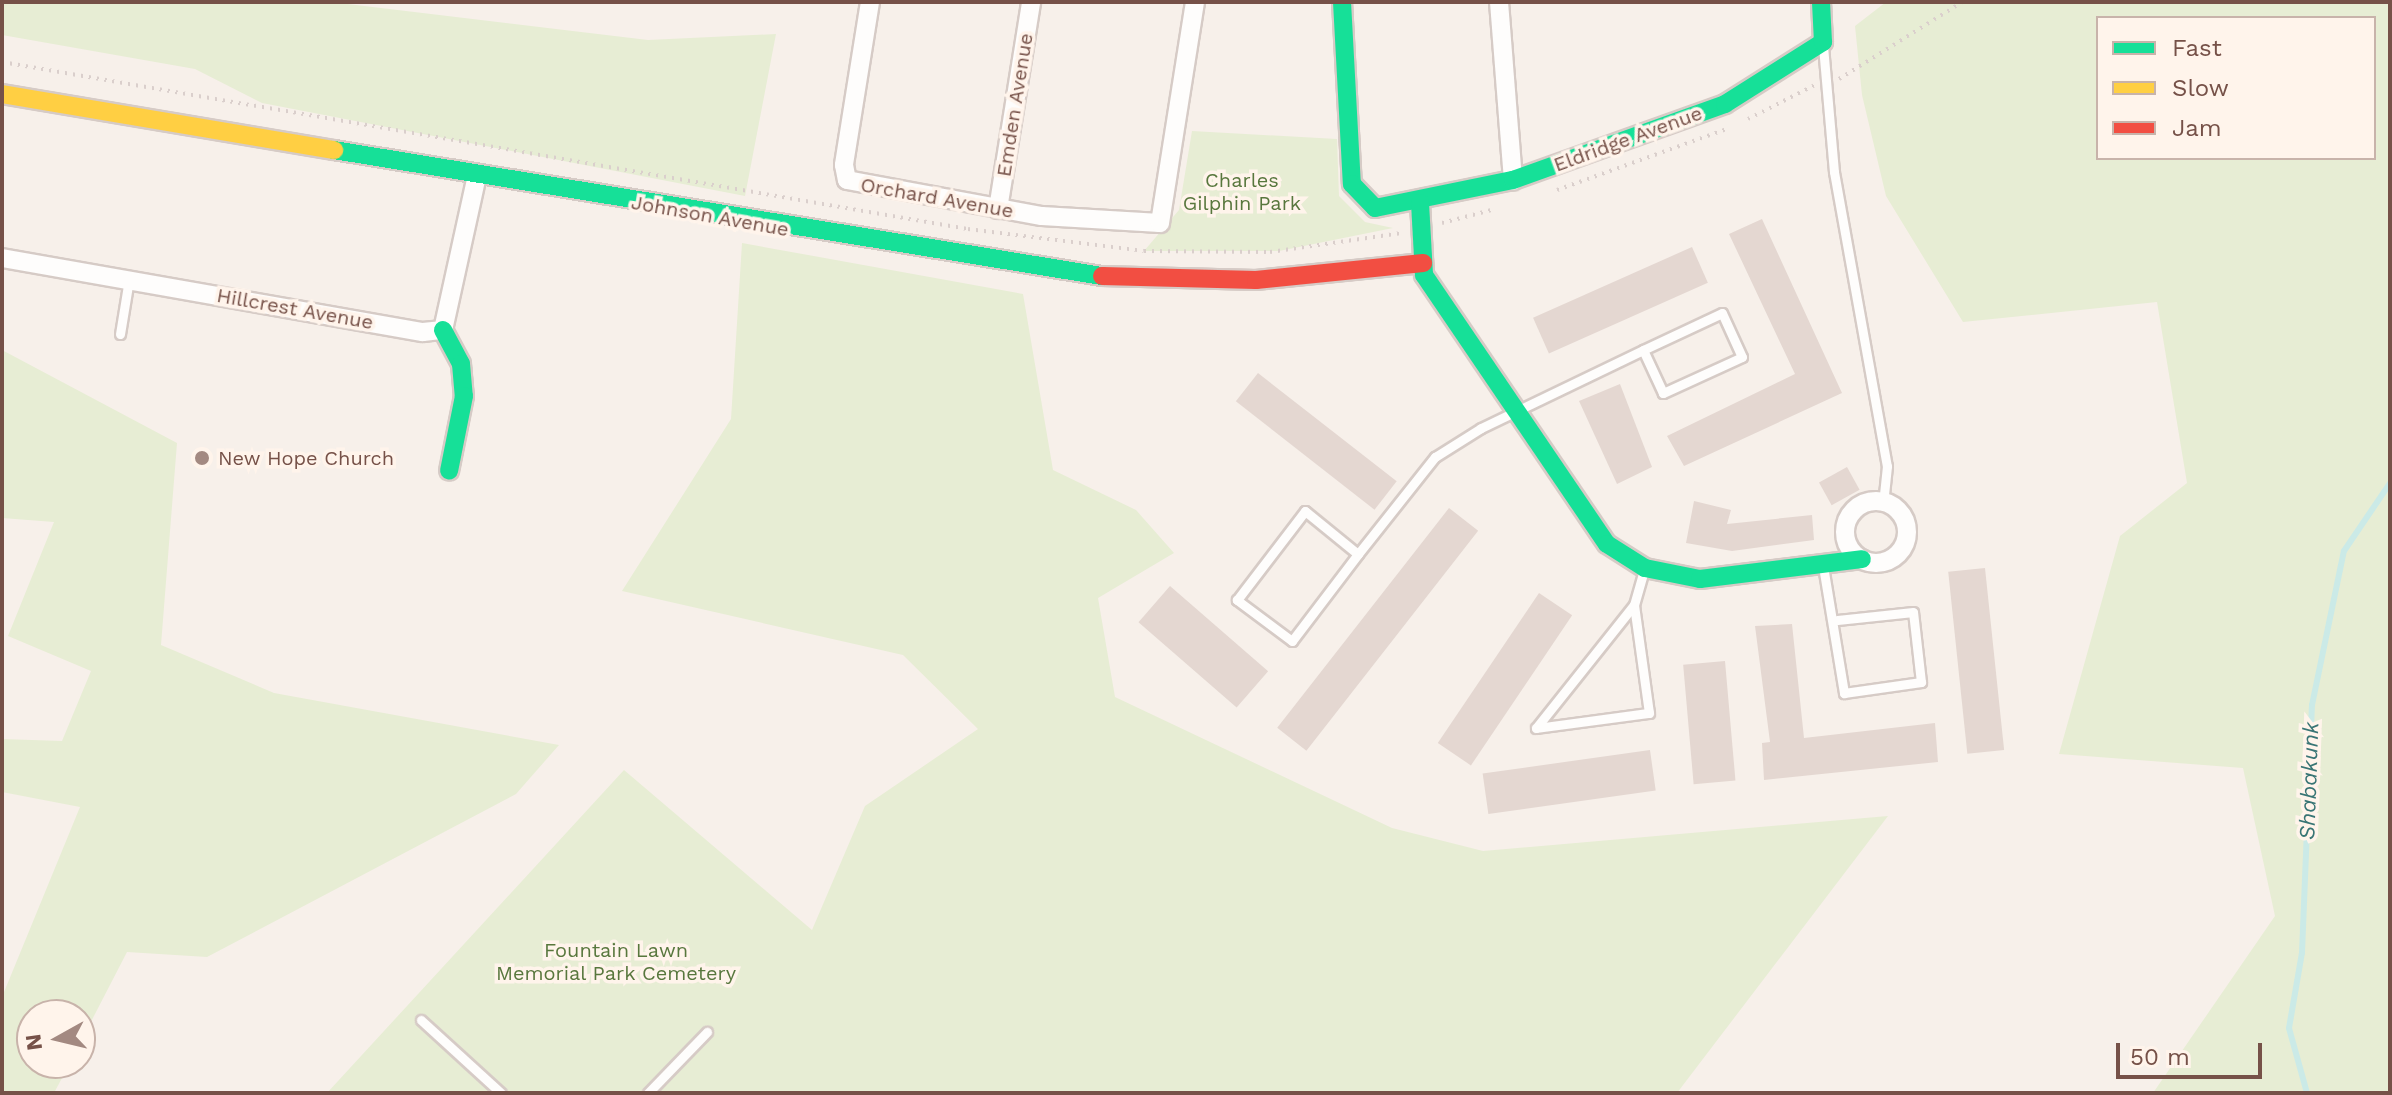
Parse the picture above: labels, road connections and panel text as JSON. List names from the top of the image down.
{
  "streets": {
    "street": [
      "Emden Avenue",
      "Eldridge Avenue",
      "Orchard Avenue",
      "Johnson Avenue",
      "Hillcrest Avenue"
    ]
  },
  "crossings": [
    ["Emden Avenue", "Orchard Avenue"]
  ],
  "water": ["Shabakunk"],
  "parks": ["Charles Gilphin Park", "Fountain Lawn Memorial Park Cemetery"],
  "places": ["New Hope Church"],
  "legend": ["Fast", "Slow", "Jam"],
  "scale_bar": "50 m",
  "north": "left"
}
